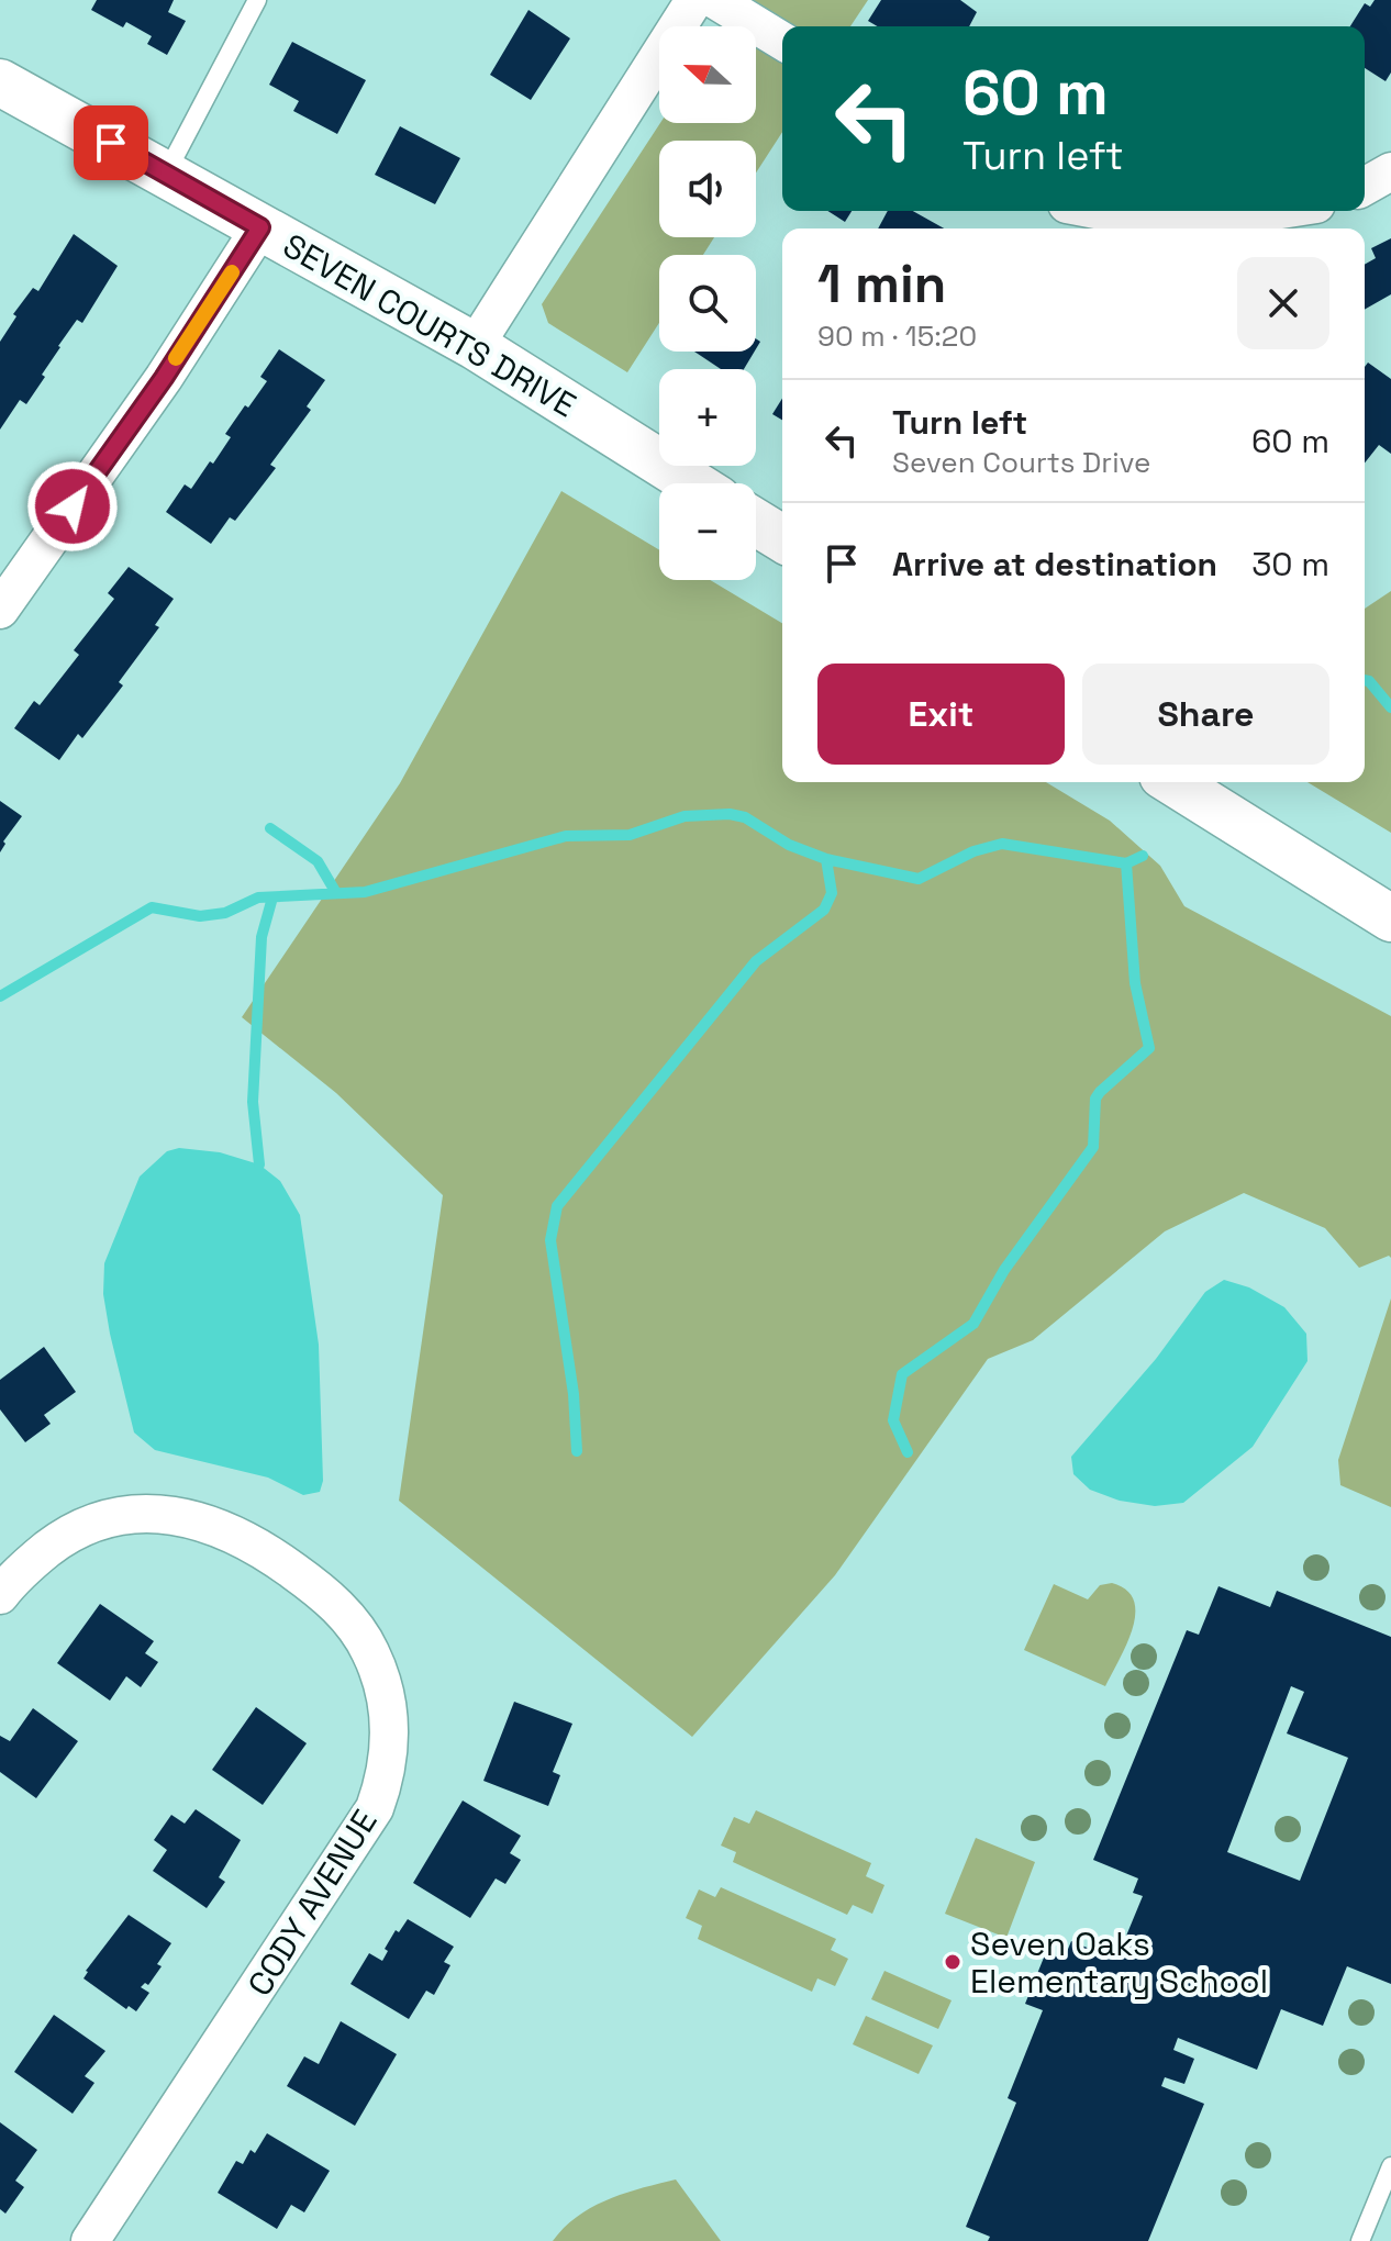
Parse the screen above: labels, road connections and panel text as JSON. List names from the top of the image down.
{
  "streets": {
    "street": ["SEVEN COURTS DRIVE", "CODY AVENUE"]
  },
  "places": ["Seven Oaks Elementary School"],
  "north": "left",
  "page": {
    "map_buttons": ["+", "−"],
    "turn": ["60 m", "Turn left"],
    "heading": ["1 min", "90 m · 15:20"],
    "list": [
      {
        "name": "Turn left",
        "note": "Seven Courts Drive",
        "value": "60 m"
      },
      {
        "name": "Arrive at destination",
        "value": "30 m"
      }
    ],
    "buttons": ["Exit", "Share"]
  }
}
